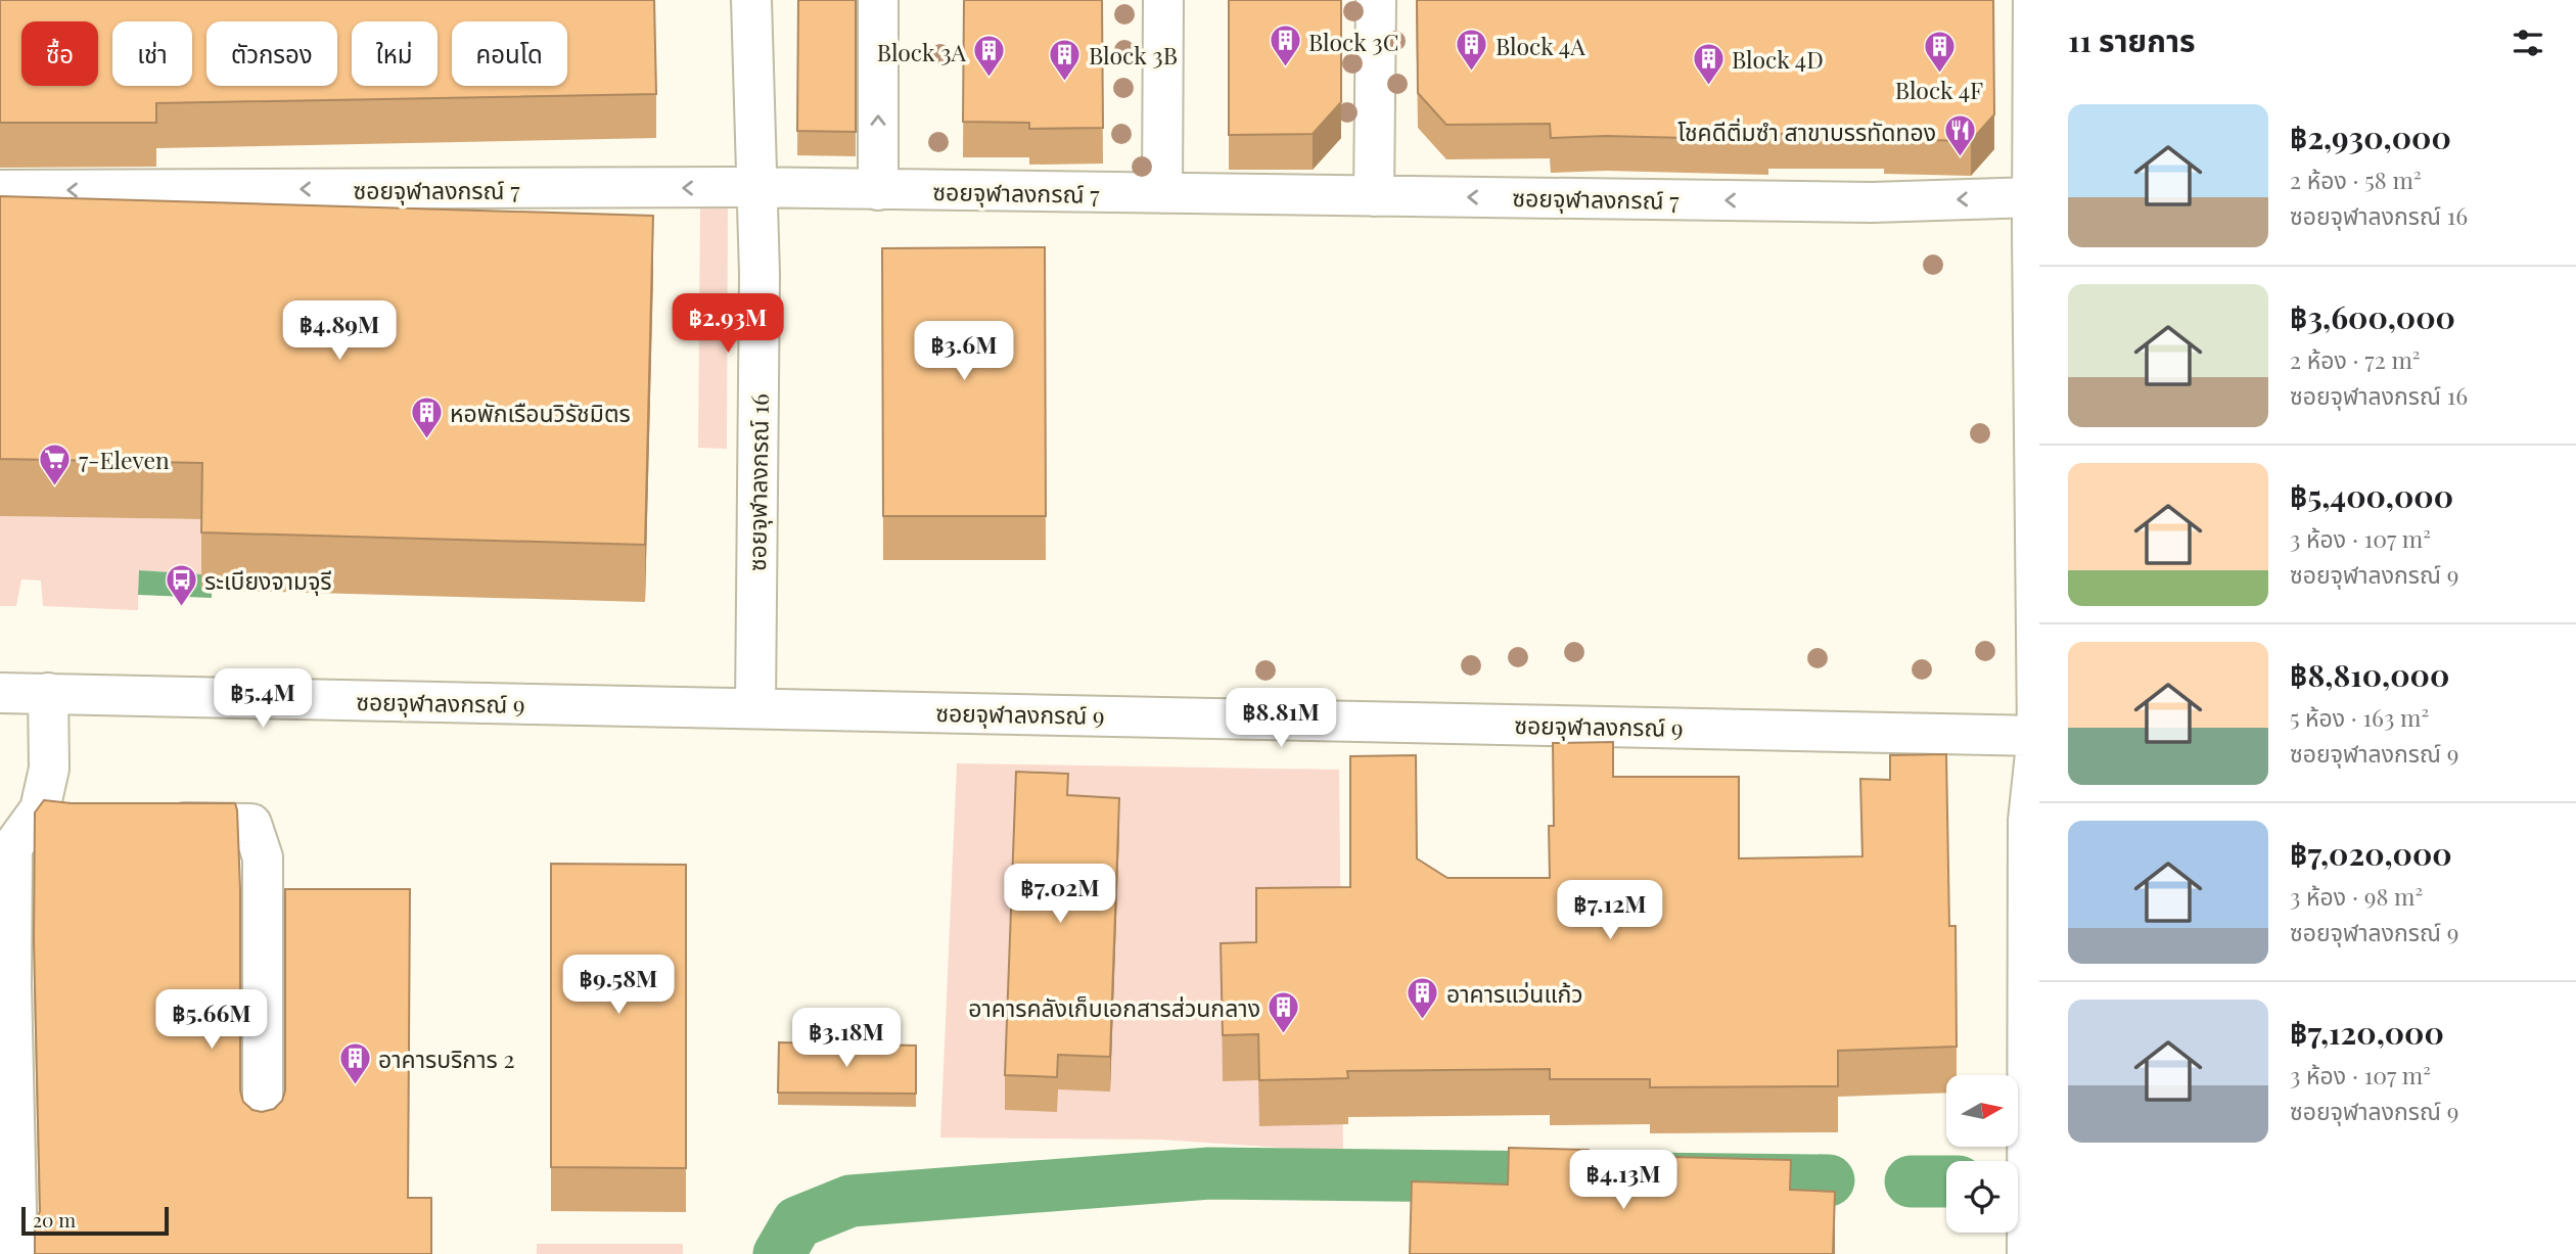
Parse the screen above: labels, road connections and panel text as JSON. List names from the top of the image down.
{
  "streets": {
    "street": ["ซอยจุฬาลงกรณ์ 7", "ซอยจุฬาลงกรณ์ 16", "ซอยจุฬาลงกรณ์ 9"]
  },
  "crossings": [
    ["ซอยจุฬาลงกรณ์ 7", "ซอยจุฬาลงกรณ์ 16"],
    ["ซอยจุฬาลงกรณ์ 16", "ซอยจุฬาลงกรณ์ 9"]
  ],
  "one_way": ["ซอยจุฬาลงกรณ์ 7"],
  "places": {
    "building": [
      "Block 3C",
      "Block 4A",
      "Block 4F",
      "Block 3A",
      "Block 3B",
      "Block 4D",
      "หอพักเรือนวิรัชมิตร",
      "อาคารแว่นแก้ว",
      "อาคารคลังเก็บเอกสารส่วนกลาง",
      "อาคารบริการ 2"
    ],
    "restaurant": ["โชคดีติ่มซำ สาขาบรรทัดทอง"],
    "supermarket": ["7-Eleven"],
    "bus stop": ["ระเบียงจามจุรี"]
  },
  "scale_bar": "20 m",
  "north": "right",
  "page": {
    "heading": "11 รายการ",
    "chip": [
      "ซื้อ",
      "เช่า",
      "ตัวกรอง",
      "ใหม่",
      "คอนโด"
    ],
    "list": [
      {
        "name": "฿2,930,000",
        "note": "2 ห้อง · 58 m² · ซอยจุฬาลงกรณ์ 16"
      },
      {
        "name": "฿3,600,000",
        "note": "2 ห้อง · 72 m² · ซอยจุฬาลงกรณ์ 16"
      },
      {
        "name": "฿5,400,000",
        "note": "3 ห้อง · 107 m² · ซอยจุฬาลงกรณ์ 9"
      },
      {
        "name": "฿8,810,000",
        "note": "5 ห้อง · 163 m² · ซอยจุฬาลงกรณ์ 9"
      },
      {
        "name": "฿7,020,000",
        "note": "3 ห้อง · 98 m² · ซอยจุฬาลงกรณ์ 9"
      },
      {
        "name": "฿7,120,000",
        "note": "3 ห้อง · 107 m² · ซอยจุฬาลงกรณ์ 9"
      }
    ],
    "price": [
      "฿2.93M",
      "฿4.89M",
      "฿3.6M",
      "฿5.4M",
      "฿8.81M",
      "฿7.02M",
      "฿7.12M",
      "฿9.58M",
      "฿5.66M",
      "฿3.18M",
      "฿4.13M"
    ],
    "scale": "20 m"
  }
}
